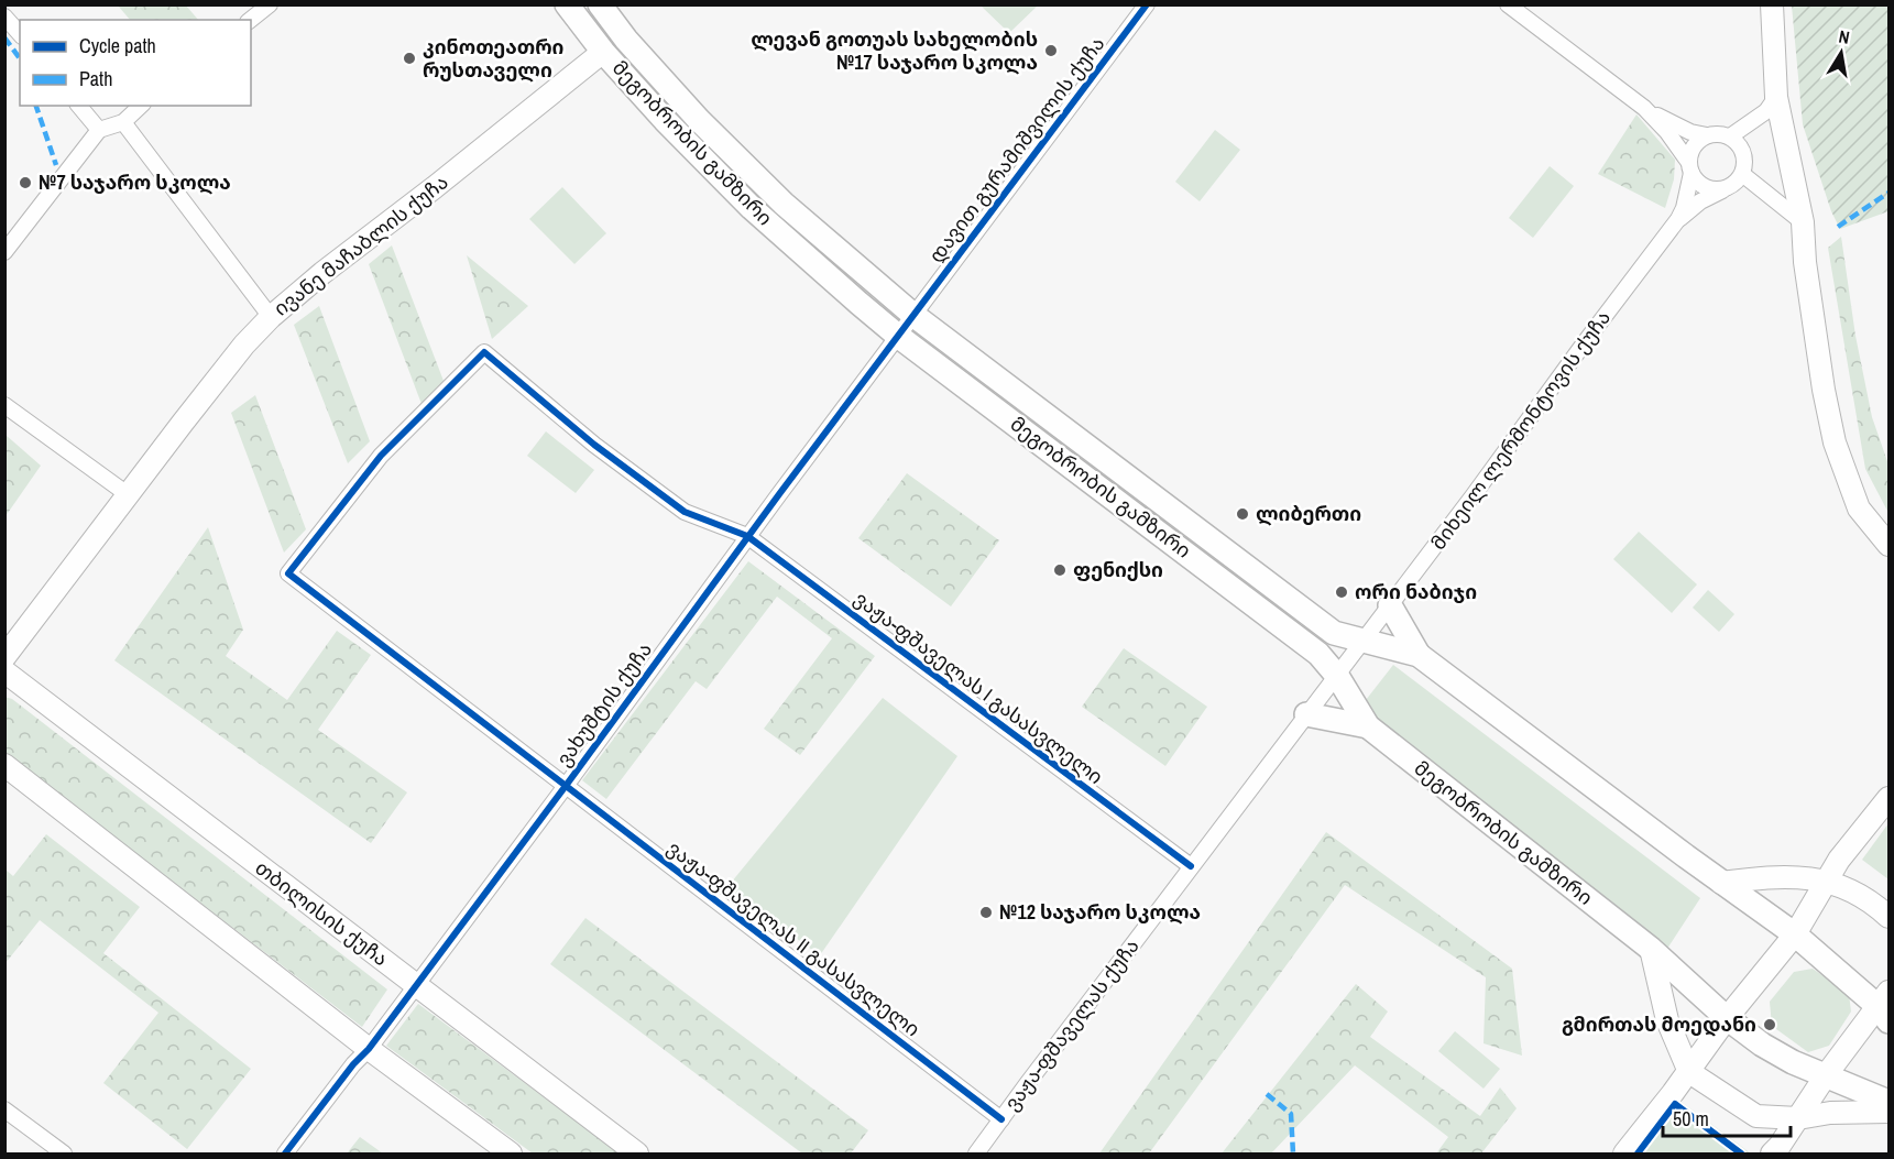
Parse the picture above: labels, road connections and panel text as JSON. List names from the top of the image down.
{
  "streets": {
    "main road": ["მეგობრობის გამზირი", "ივანე მაჩაბლის ქუჩა", "თბილისის ქუჩა"],
    "street": [
      "დავით გურამიშვილის ქუჩა",
      "მიხეილ ლერმონტოვის ქუჩა",
      "ვაჟა-ფშაველას I გასასვლელი",
      "ვახუშტის ქუჩა",
      "ვაჟა-ფშაველას II გასასვლელი",
      "ვაჟა-ფშაველას ქუჩა"
    ]
  },
  "crossings": [
    ["მეგობრობის გამზირი", "დავით გურამიშვილის ქუჩა"],
    ["მეგობრობის გამზირი", "ივანე მაჩაბლის ქუჩა"],
    ["მეგობრობის გამზირი", "მიხეილ ლერმონტოვის ქუჩა"],
    ["მეგობრობის გამზირი", "ვახუშტის ქუჩა"],
    ["მეგობრობის გამზირი", "ვაჟა-ფშაველას ქუჩა"],
    ["დავით გურამიშვილის ქუჩა", "ვახუშტის ქუჩა"],
    ["მიხეილ ლერმონტოვის ქუჩა", "ვაჟა-ფშაველას ქუჩა"],
    ["ვაჟა-ფშაველას I გასასვლელი", "ვახუშტის ქუჩა"],
    ["ვაჟა-ფშაველას I გასასვლელი", "ვაჟა-ფშაველას II გასასვლელი"],
    ["ვაჟა-ფშაველას I გასასვლელი", "ვაჟა-ფშაველას ქუჩა"],
    ["ვახუშტის ქუჩა", "თბილისის ქუჩა"],
    ["ვახუშტის ქუჩა", "ვაჟა-ფშაველას II გასასვლელი"],
    ["ვაჟა-ფშაველას II გასასვლელი", "ვაჟა-ფშაველას ქუჩა"]
  ],
  "places": [
    "ლევან გოთუას სახელობის №17 საჯარო სკოლა",
    "კინოთეათრი რუსთაველი",
    "№7 საჯარო სკოლა",
    "ლიბერთი",
    "ფენიქსი",
    "ორი ნაბიჯი",
    "№12 საჯარო სკოლა",
    "გმირთას მოედანი"
  ],
  "legend": ["Cycle path", "Path"],
  "scale_bar": "50 m",
  "north": "top"
}
